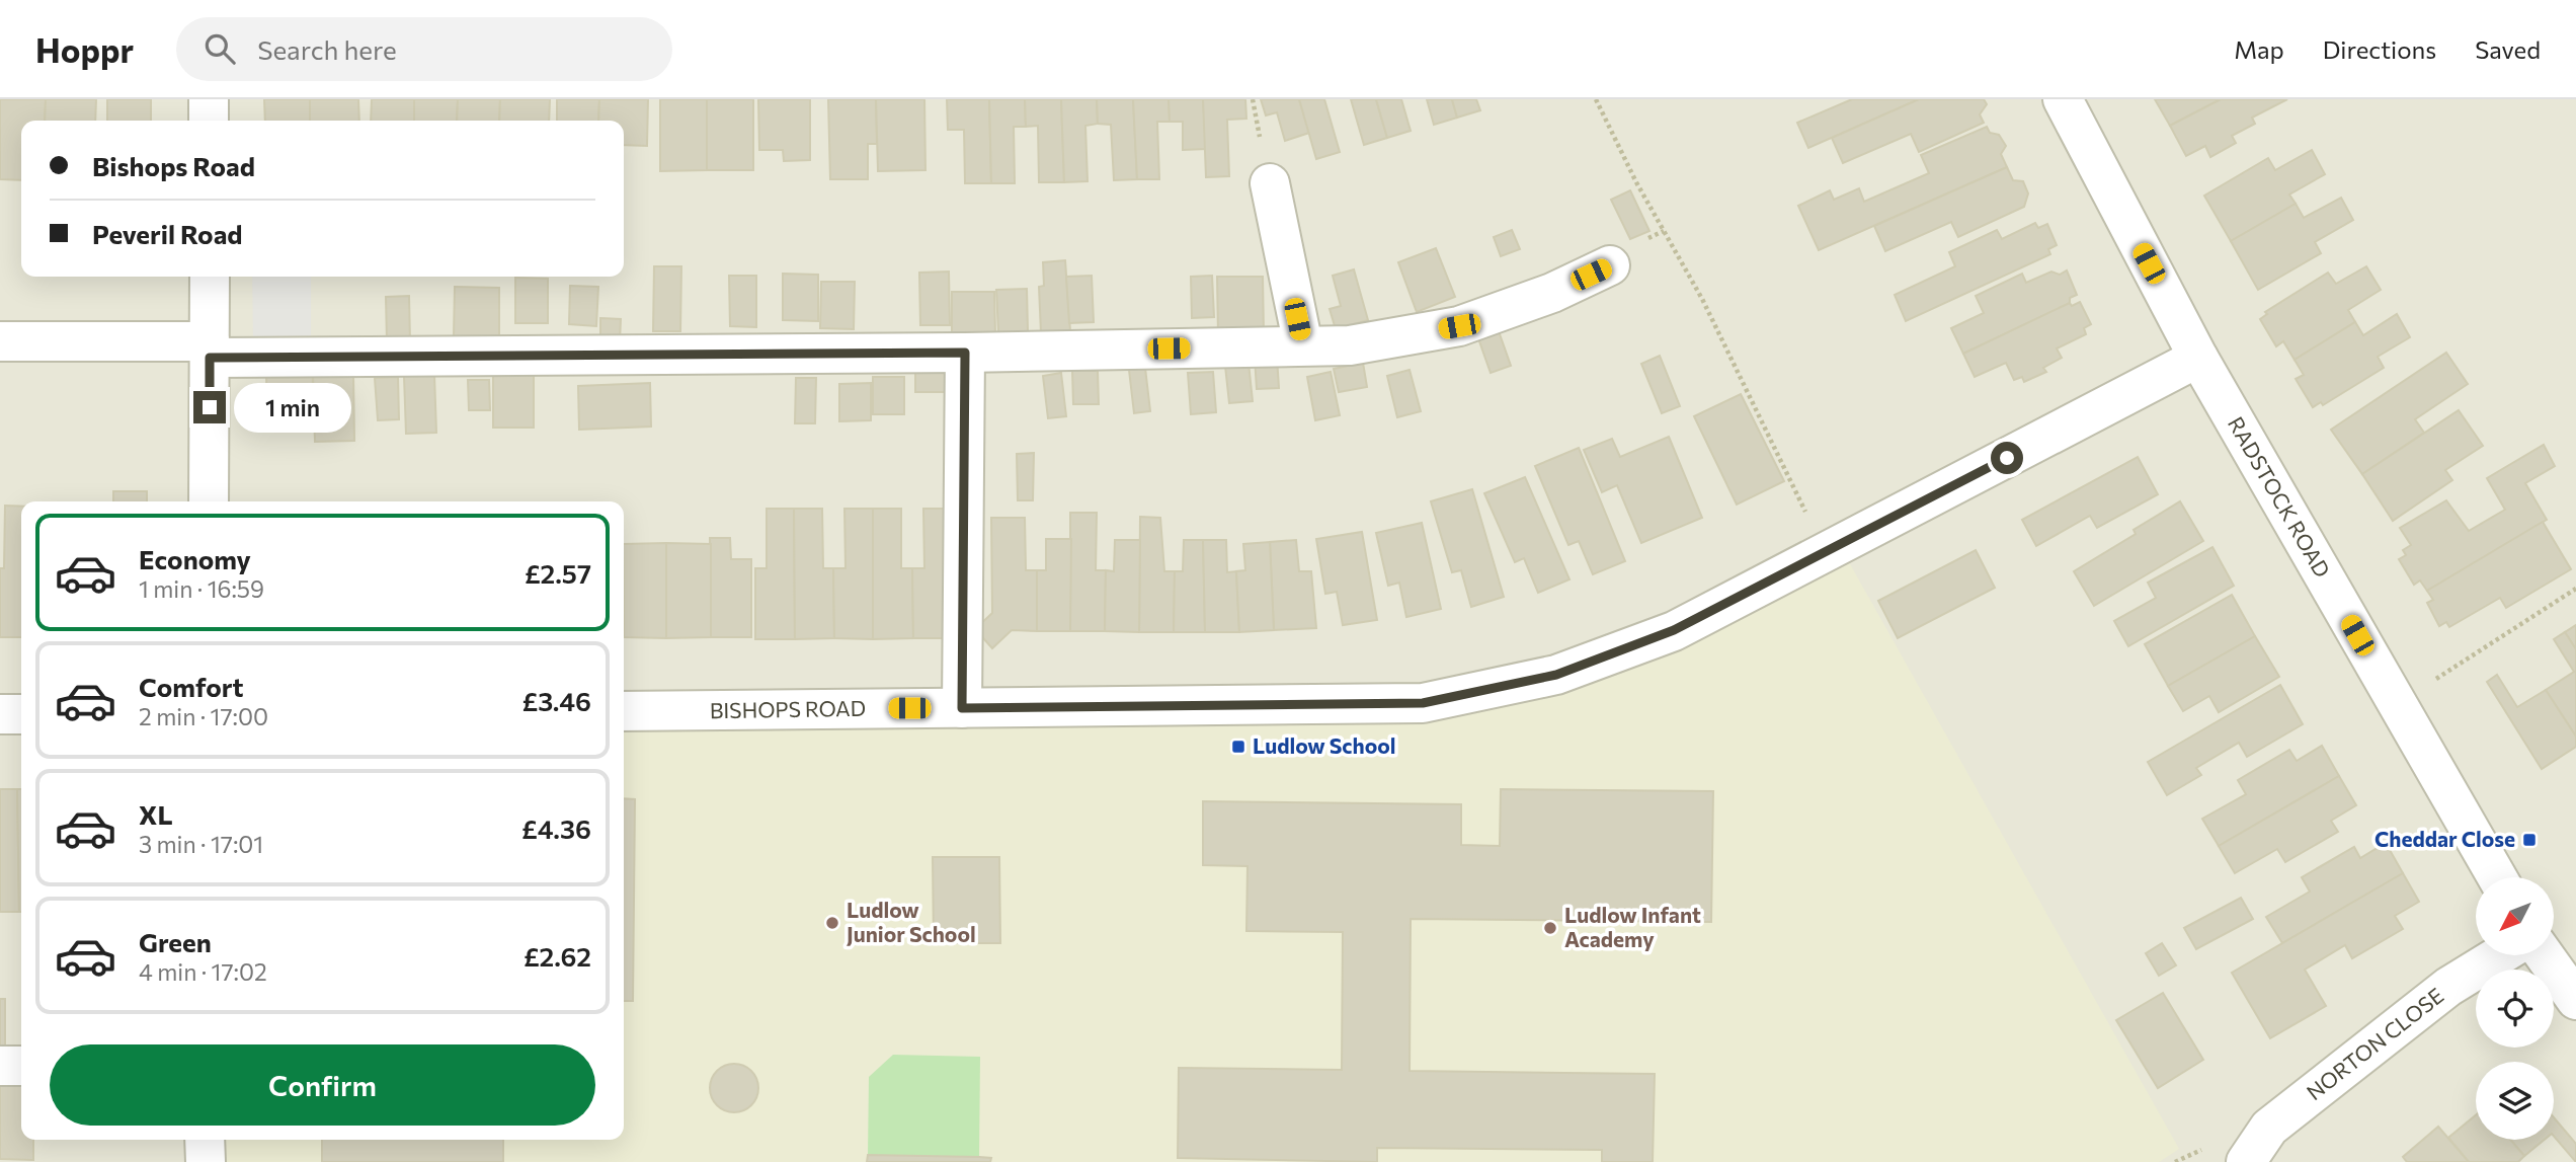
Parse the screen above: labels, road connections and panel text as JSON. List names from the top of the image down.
{
  "streets": {
    "street": ["RADSTOCK ROAD", "BISHOPS ROAD", "NORTON CLOSE"]
  },
  "crossings": [
    ["RADSTOCK ROAD", "BISHOPS ROAD"]
  ],
  "places": {
    "transit": ["Ludlow School", "Cheddar Close"],
    "other": ["Ludlow Junior School", "Ludlow Infant Academy"]
  },
  "north": "bottom left",
  "page": {
    "header": "Hoppr",
    "search": "Search here",
    "nav": ["Map", "Directions", "Saved"],
    "banner": ["Bishops Road", "Peveril Road"],
    "bubble": "1 min",
    "list": [
      {
        "name": "Economy",
        "note": "1 min · 16:59",
        "value": "£2.57"
      },
      {
        "name": "Comfort",
        "note": "2 min · 17:00",
        "value": "£3.46"
      },
      {
        "name": "XL",
        "note": "3 min · 17:01",
        "value": "£4.36"
      },
      {
        "name": "Green",
        "note": "4 min · 17:02",
        "value": "£2.62"
      }
    ],
    "buttons": "Confirm"
  }
}
